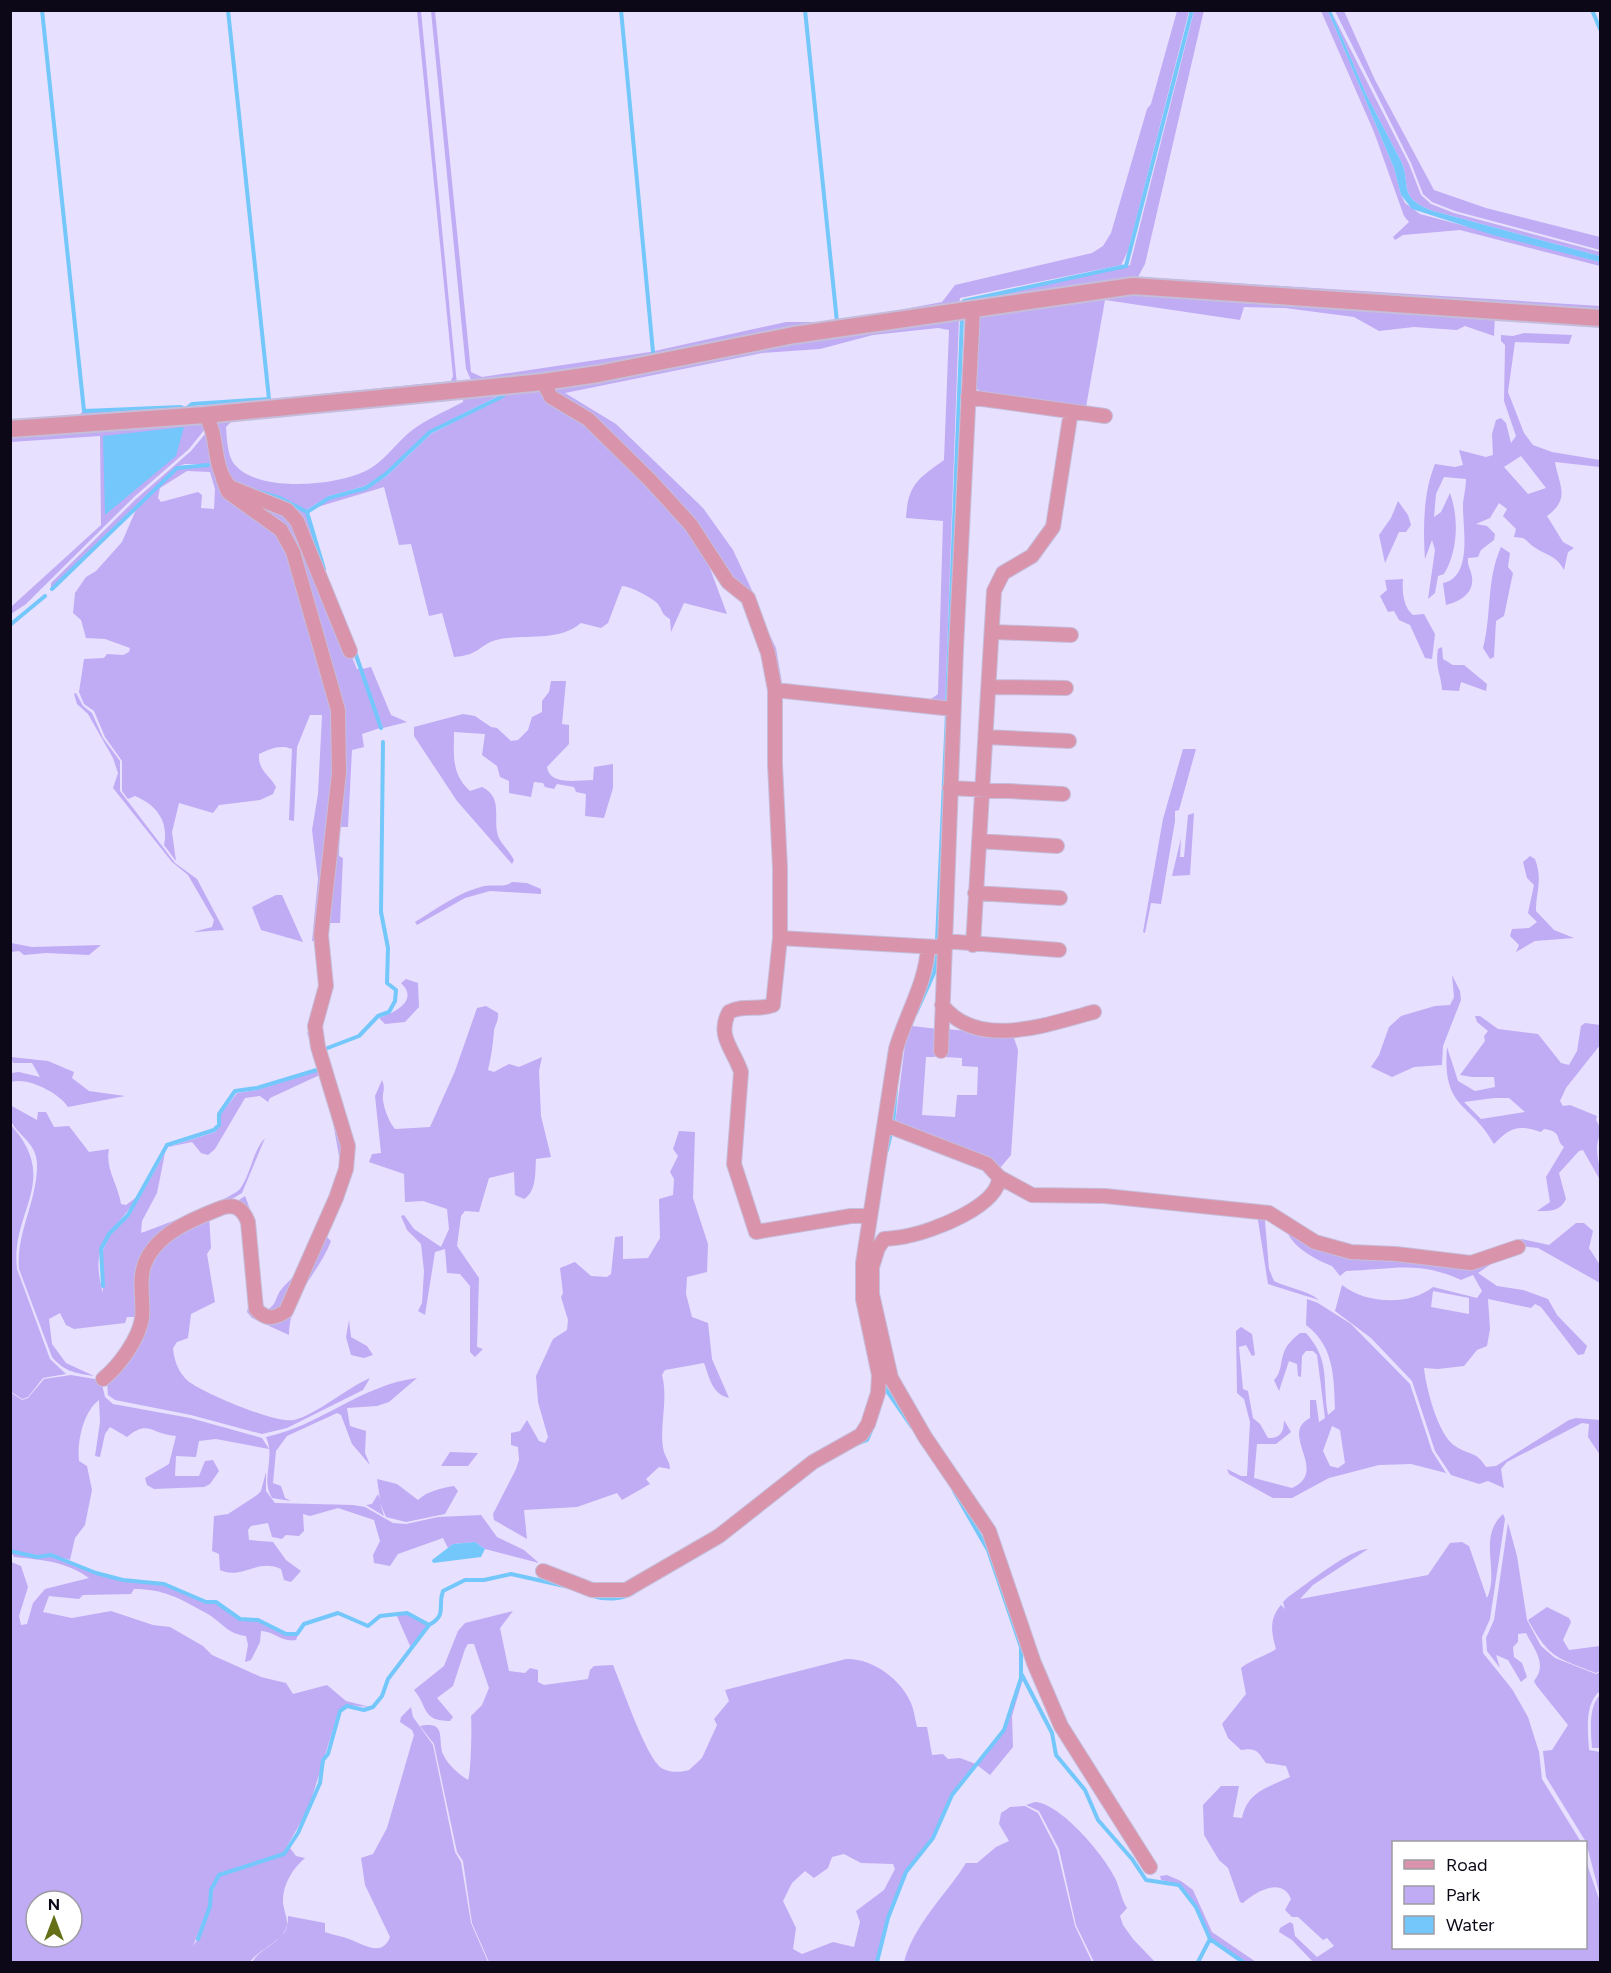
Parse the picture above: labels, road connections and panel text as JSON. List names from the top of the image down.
{
  "legend": ["Road", "Park", "Water"],
  "north": "top"
}
